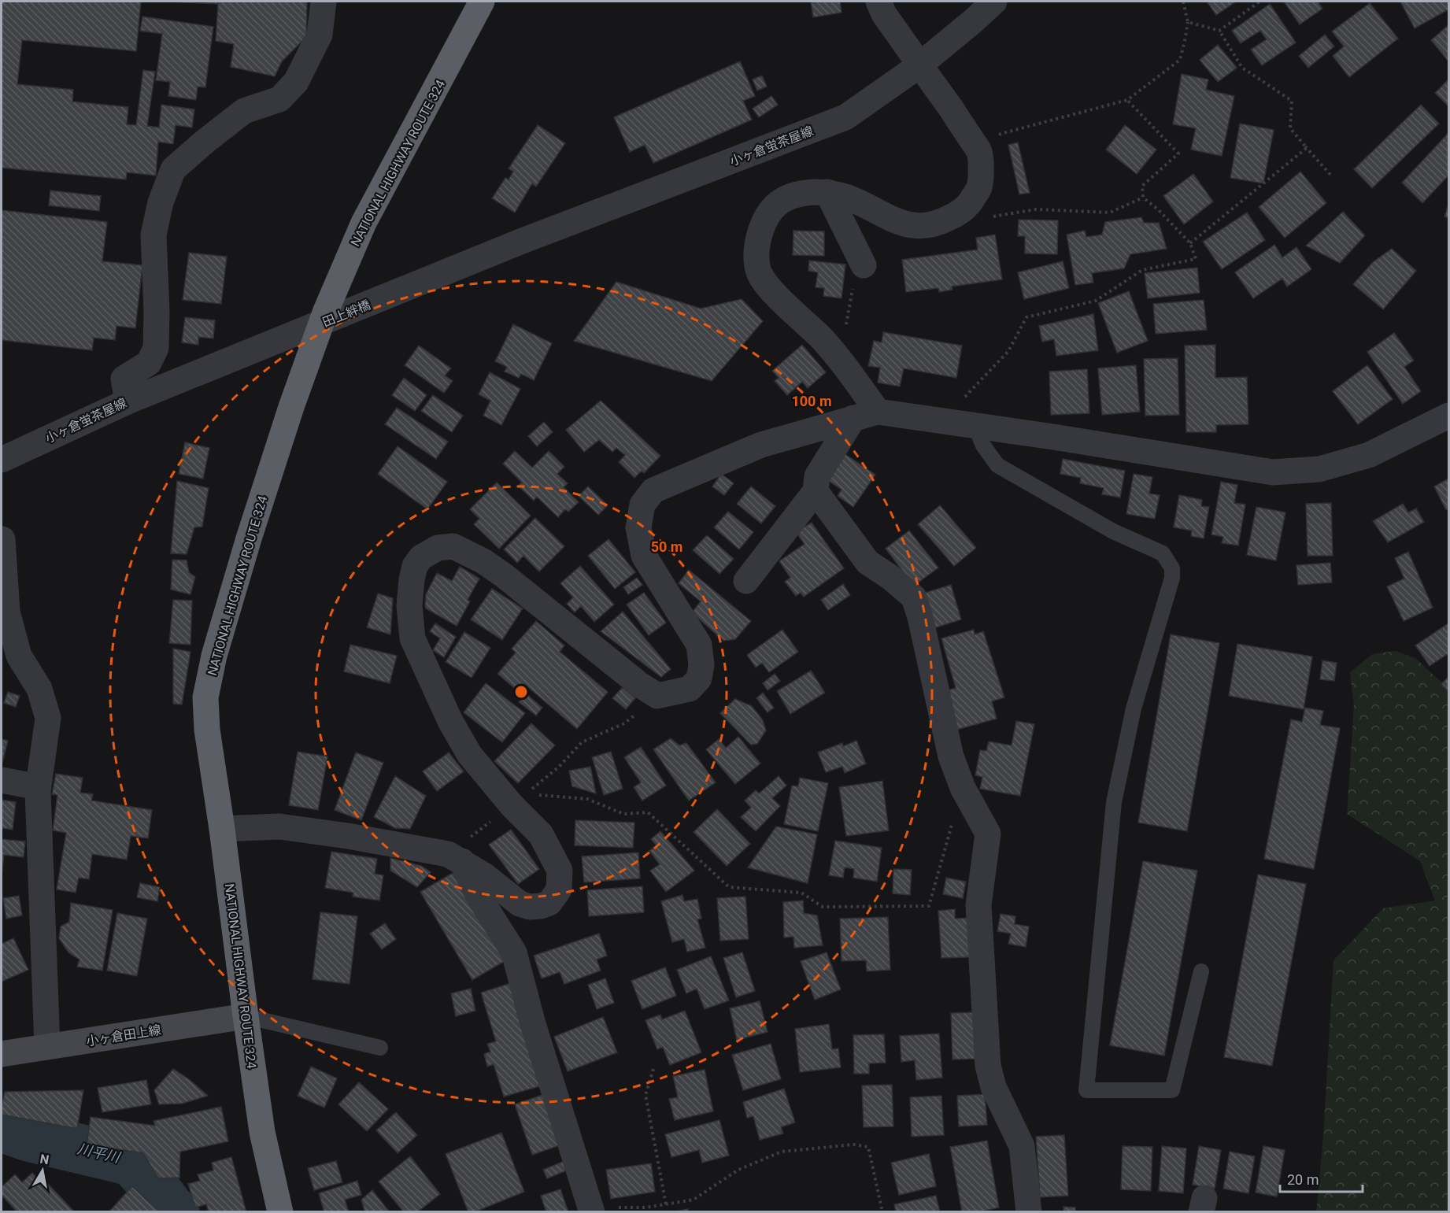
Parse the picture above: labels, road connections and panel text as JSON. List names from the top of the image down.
{
  "streets": {
    "highway": ["NATIONAL HIGHWAY ROUTE 324"],
    "main road": ["小ヶ倉田上線"],
    "street": ["小ヶ倉蛍茶屋線", "田上絆橋"]
  },
  "crossings": [
    ["小ヶ倉蛍茶屋線", "田上絆橋"],
    ["NATIONAL HIGHWAY ROUTE 324", "小ヶ倉田上線"]
  ],
  "water": ["川平川"],
  "scale_bar": "20 m",
  "north": "top",
  "rings": ["100 m", "50 m"]
}
